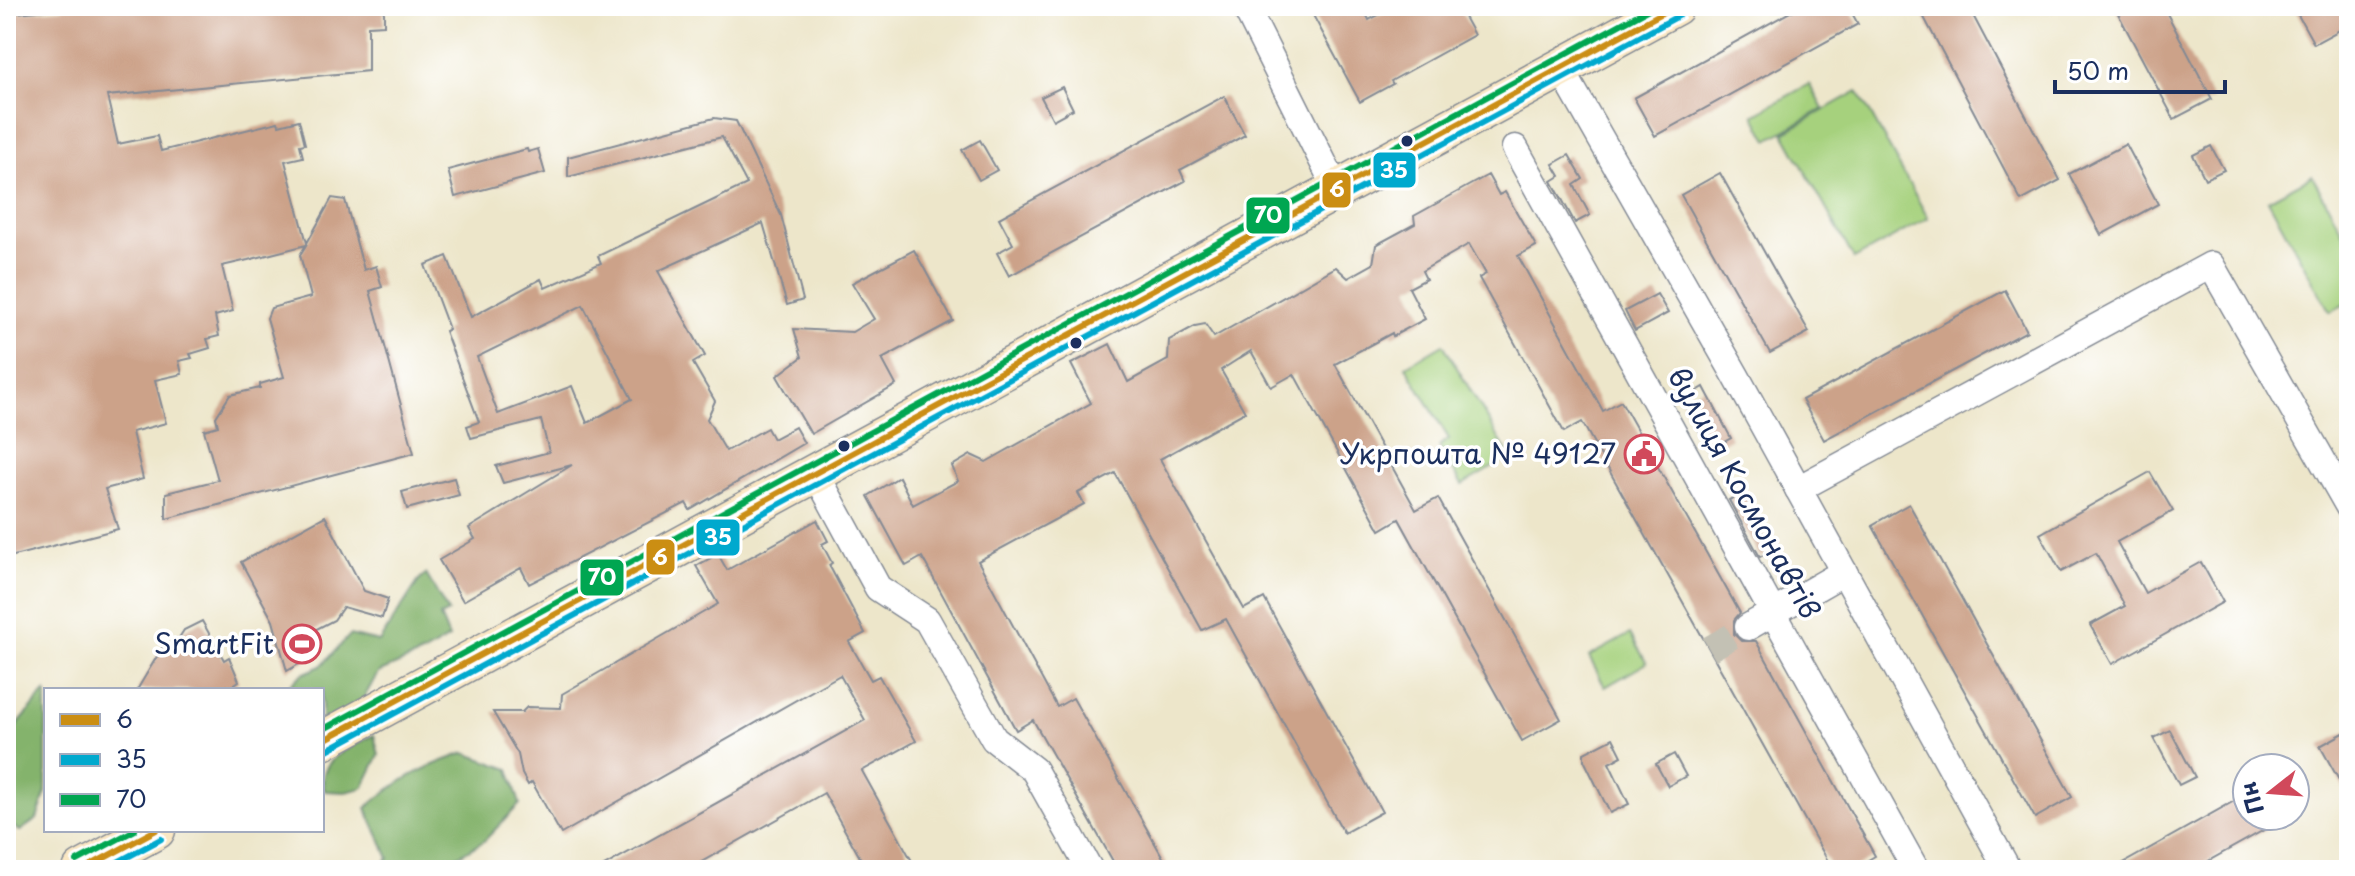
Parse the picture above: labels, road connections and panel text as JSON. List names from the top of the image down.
{
  "streets": {
    "street": ["вулиця Космонавтів"]
  },
  "places": {
    "public building": ["Укрпошта № 49127"],
    "sports": ["SmartFit"]
  },
  "lines": ["transit line 6", "transit line 70", "transit line 35"],
  "legend": ["6", "35", "70"],
  "scale_bar": "50 m",
  "north": "left"
}
